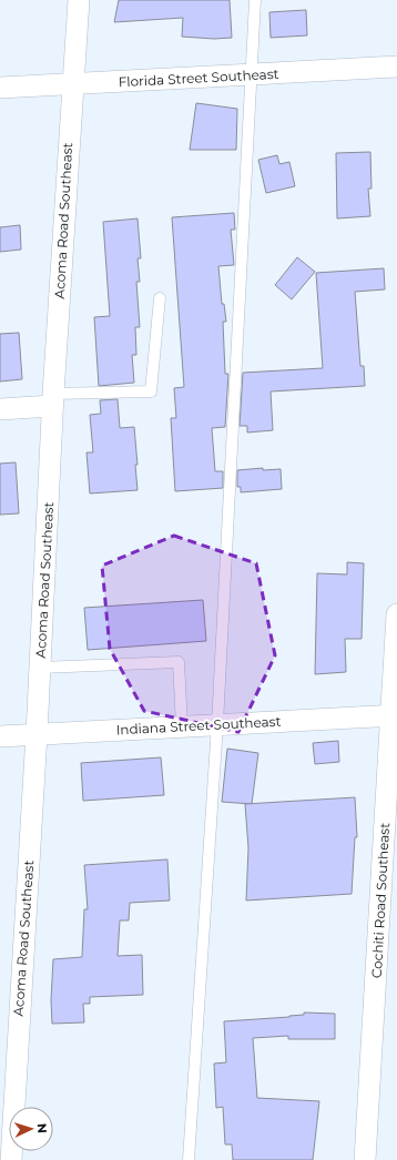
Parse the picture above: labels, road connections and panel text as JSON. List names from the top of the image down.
{
  "streets": {
    "street": [
      "Florida Street Southeast",
      "Acoma Road Southeast",
      "Indiana Street Southeast",
      "Cochiti Road Southeast"
    ]
  },
  "crossings": [
    ["Florida Street Southeast", "Acoma Road Southeast"],
    ["Acoma Road Southeast", "Indiana Street Southeast"],
    ["Indiana Street Southeast", "Cochiti Road Southeast"]
  ],
  "north": "right"
}
